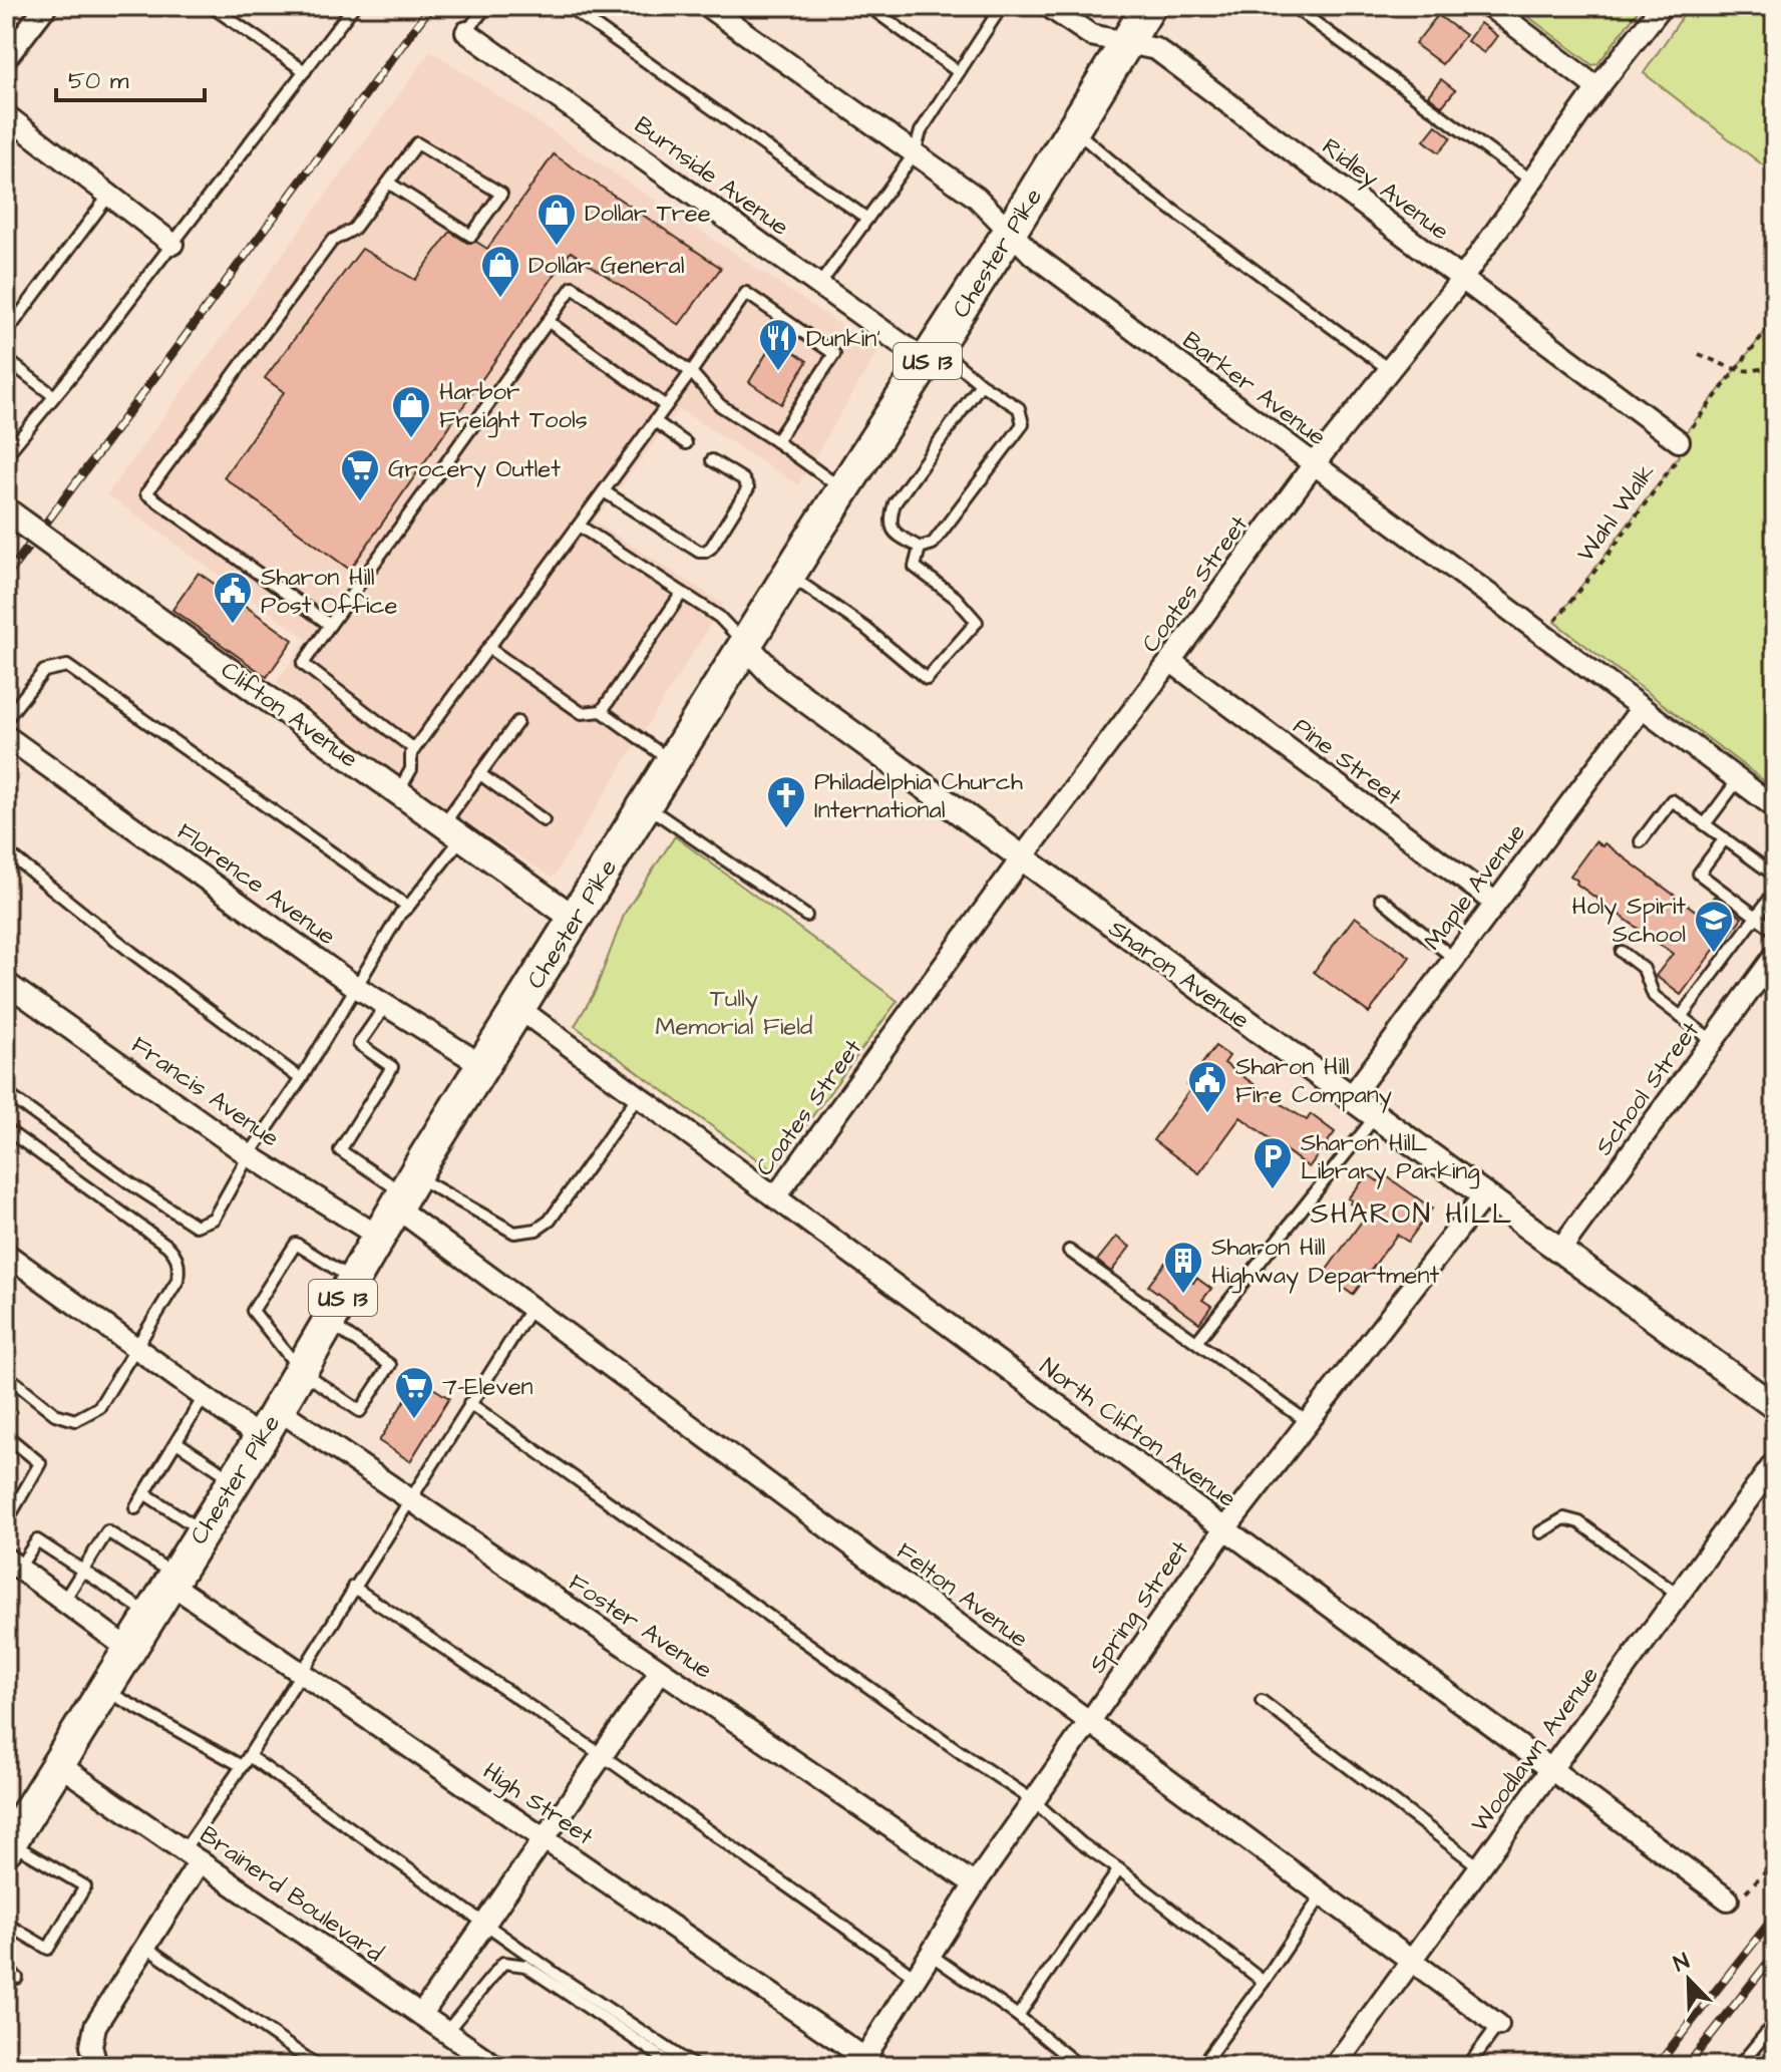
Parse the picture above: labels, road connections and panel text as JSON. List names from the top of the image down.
{
  "streets": {
    "main road": ["Chester Pike", "US 13"],
    "street": [
      "Burnside Avenue",
      "Ridley Avenue",
      "Barker Avenue",
      "Coates Street",
      "Clifton Avenue",
      "Pine Street",
      "Florence Avenue",
      "Maple Avenue",
      "Sharon Avenue",
      "School Street",
      "Francis Avenue",
      "North Clifton Avenue",
      "Felton Avenue",
      "Spring Street",
      "Foster Avenue",
      "Woodlawn Avenue",
      "High Street",
      "Brainerd Boulevard"
    ],
    "path": ["Wahl Walk"]
  },
  "crossings": [
    ["Burnside Avenue", "Chester Pike"],
    ["Ridley Avenue", "Chester Pike"],
    ["Ridley Avenue", "Wahl Walk"],
    ["Ridley Avenue", "Coates Street"],
    ["Chester Pike", "Barker Avenue"],
    ["Chester Pike", "Clifton Avenue"],
    ["Chester Pike", "Florence Avenue"],
    ["Chester Pike", "Sharon Avenue"],
    ["Chester Pike", "Francis Avenue"],
    ["Chester Pike", "North Clifton Avenue"],
    ["Chester Pike", "Felton Avenue"],
    ["Chester Pike", "Foster Avenue"],
    ["Chester Pike", "High Street"],
    ["Chester Pike", "Brainerd Boulevard"],
    ["Barker Avenue", "Wahl Walk"],
    ["Barker Avenue", "Coates Street"],
    ["Barker Avenue", "Maple Avenue"],
    ["Coates Street", "Pine Street"],
    ["Coates Street", "Sharon Avenue"],
    ["Coates Street", "North Clifton Avenue"],
    ["Pine Street", "Maple Avenue"],
    ["Maple Avenue", "Sharon Avenue"],
    ["Sharon Avenue", "School Street"],
    ["Sharon Avenue", "Spring Street"],
    ["North Clifton Avenue", "Spring Street"],
    ["North Clifton Avenue", "Woodlawn Avenue"],
    ["Felton Avenue", "Spring Street"],
    ["Felton Avenue", "Woodlawn Avenue"],
    ["Spring Street", "Foster Avenue"],
    ["Spring Street", "High Street"]
  ],
  "districts": ["SHARON HILL"],
  "parks": ["Tully Memorial Field"],
  "places": {
    "shop": ["Dollar Tree", "Dollar General", "Harbor Freight Tools"],
    "restaurant": ["Dunkin'"],
    "supermarket": ["Grocery Outlet", "7-Eleven"],
    "public building": ["Sharon Hill Post Office", "Sharon Hill Fire Company"],
    "church": ["Philadelphia Church International"],
    "school or university": ["Holy Spirit School"],
    "parking": ["Sharon HilL Library Parking"],
    "building": ["Sharon Hill Highway Department"]
  },
  "scale_bar": "50 m",
  "north": "top left"
}
